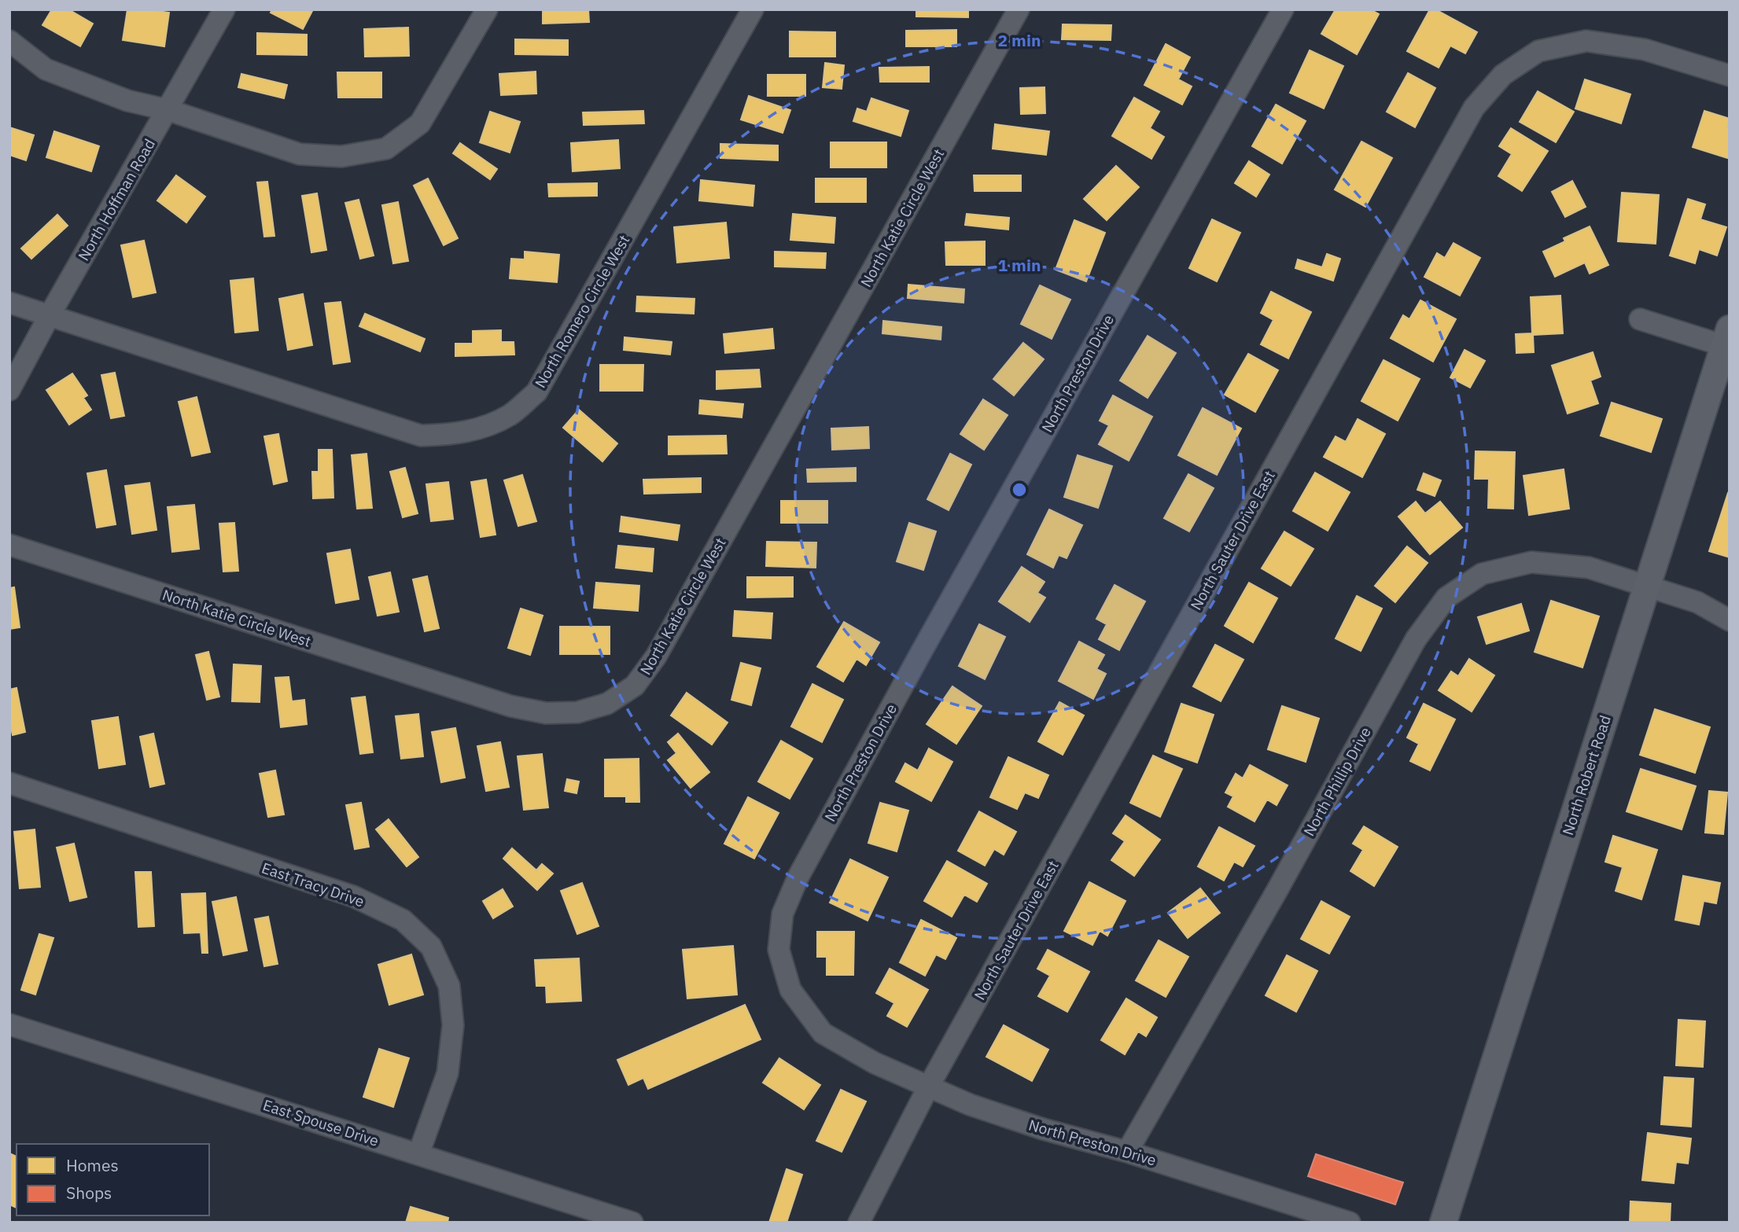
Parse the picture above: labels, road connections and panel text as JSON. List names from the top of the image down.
{
  "streets": {
    "main road": ["North Robert Road"],
    "street": [
      "North Hoffman Road",
      "North Katie Circle West",
      "North Romero Circle West",
      "North Preston Drive",
      "North Sauter Drive East",
      "North Phillip Drive",
      "East Tracy Drive",
      "East Spouse Drive"
    ]
  },
  "crossings": [
    ["North Hoffman Road", "North Romero Circle West"],
    ["North Preston Drive", "North Sauter Drive East"],
    ["North Preston Drive", "North Phillip Drive"],
    ["North Robert Road", "North Phillip Drive"],
    ["East Tracy Drive", "East Spouse Drive"]
  ],
  "legend": ["Homes", "Shops"],
  "rings": ["2 min", "1 min"]
}
